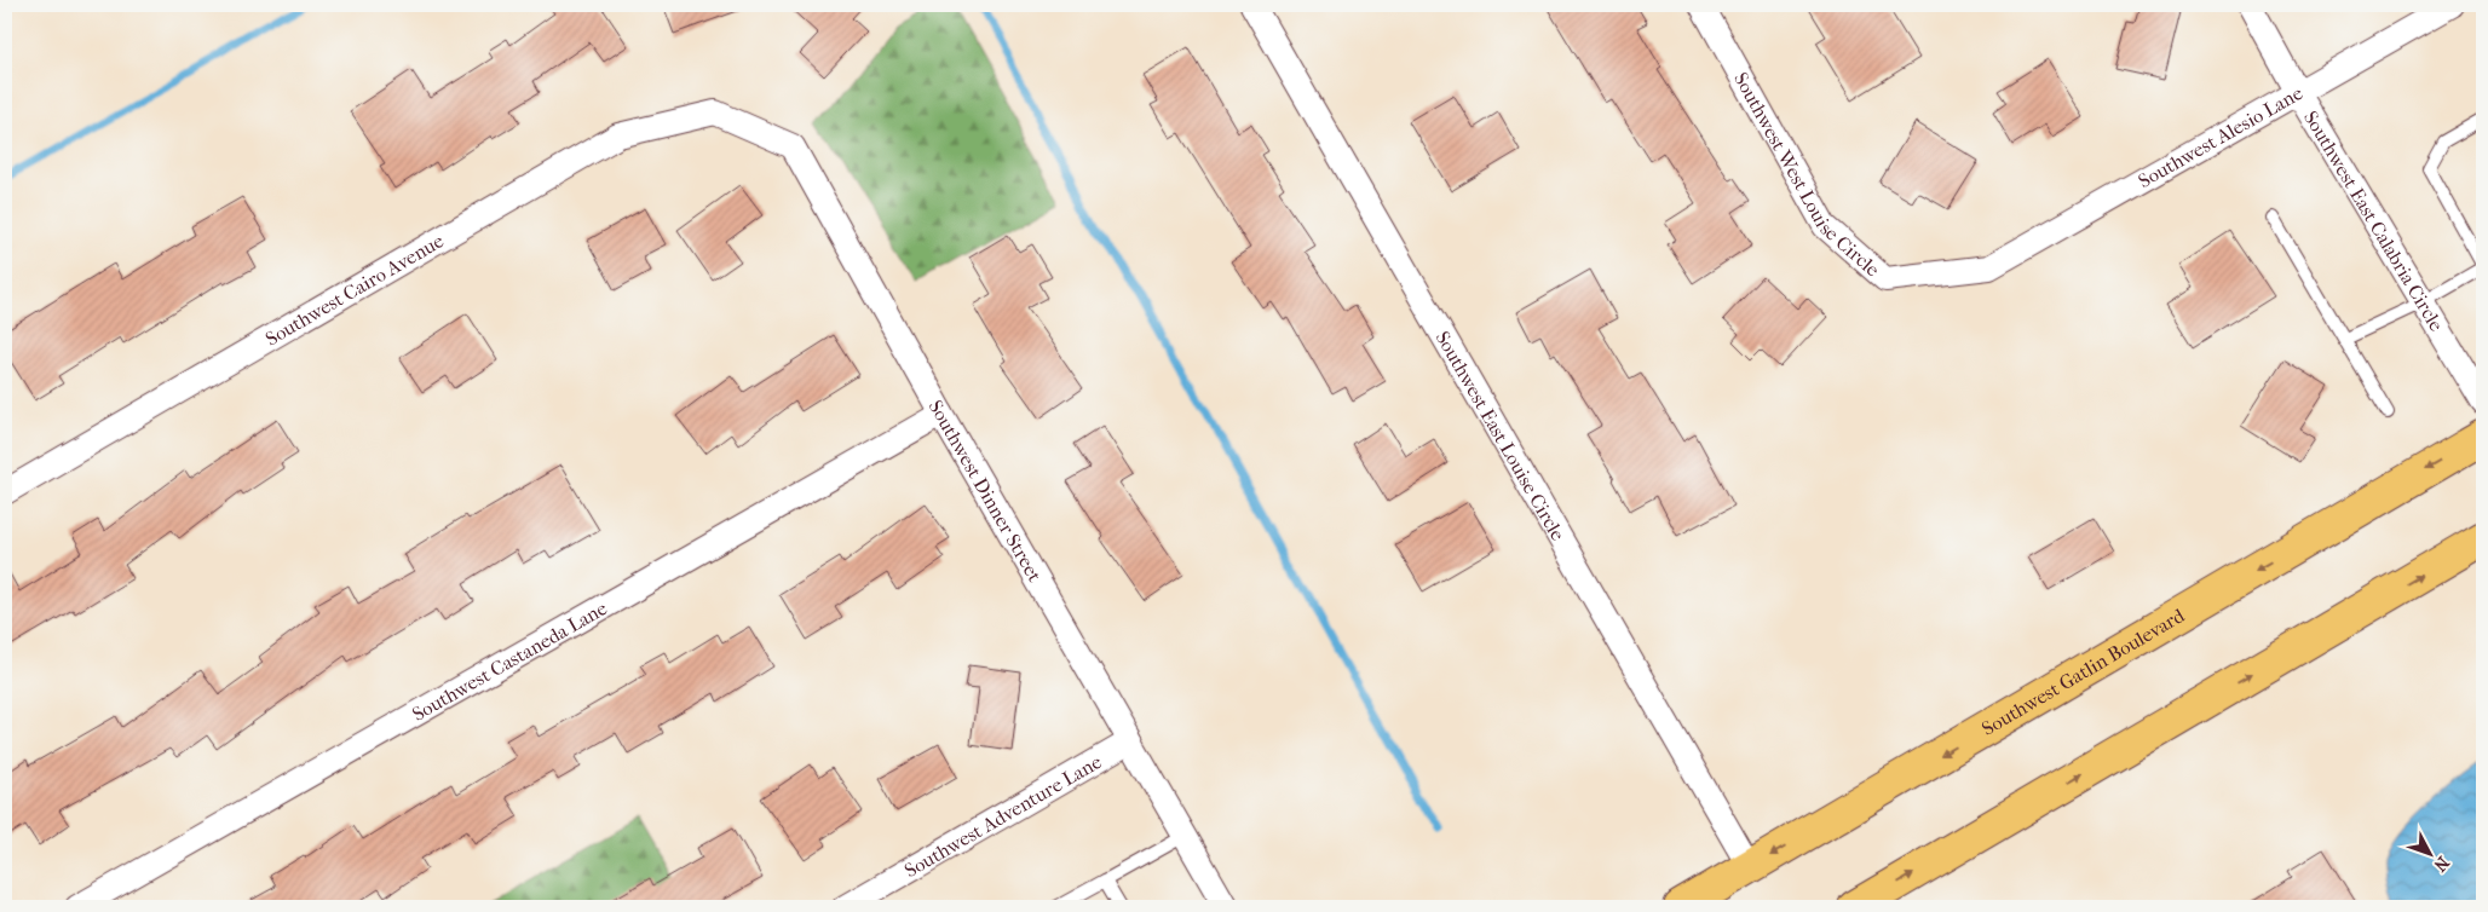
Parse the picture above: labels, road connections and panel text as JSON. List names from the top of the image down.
{
  "streets": {
    "main road": ["Southwest Gatlin Boulevard"],
    "street": [
      "Southwest Alesio Lane",
      "Southwest West Louise Circle",
      "Southwest East Calabria Circle",
      "Southwest Cairo Avenue",
      "Southwest East Louise Circle",
      "Southwest Dinner Street",
      "Southwest Castaneda Lane",
      "Southwest Adventure Lane"
    ]
  },
  "crossings": [
    ["Southwest Alesio Lane", "Southwest West Louise Circle"],
    ["Southwest Alesio Lane", "Southwest East Calabria Circle"],
    ["Southwest Cairo Avenue", "Southwest Dinner Street"],
    ["Southwest East Louise Circle", "Southwest Gatlin Boulevard"],
    ["Southwest Dinner Street", "Southwest Castaneda Lane"],
    ["Southwest Dinner Street", "Southwest Adventure Lane"]
  ],
  "north": "bottom right"
}
